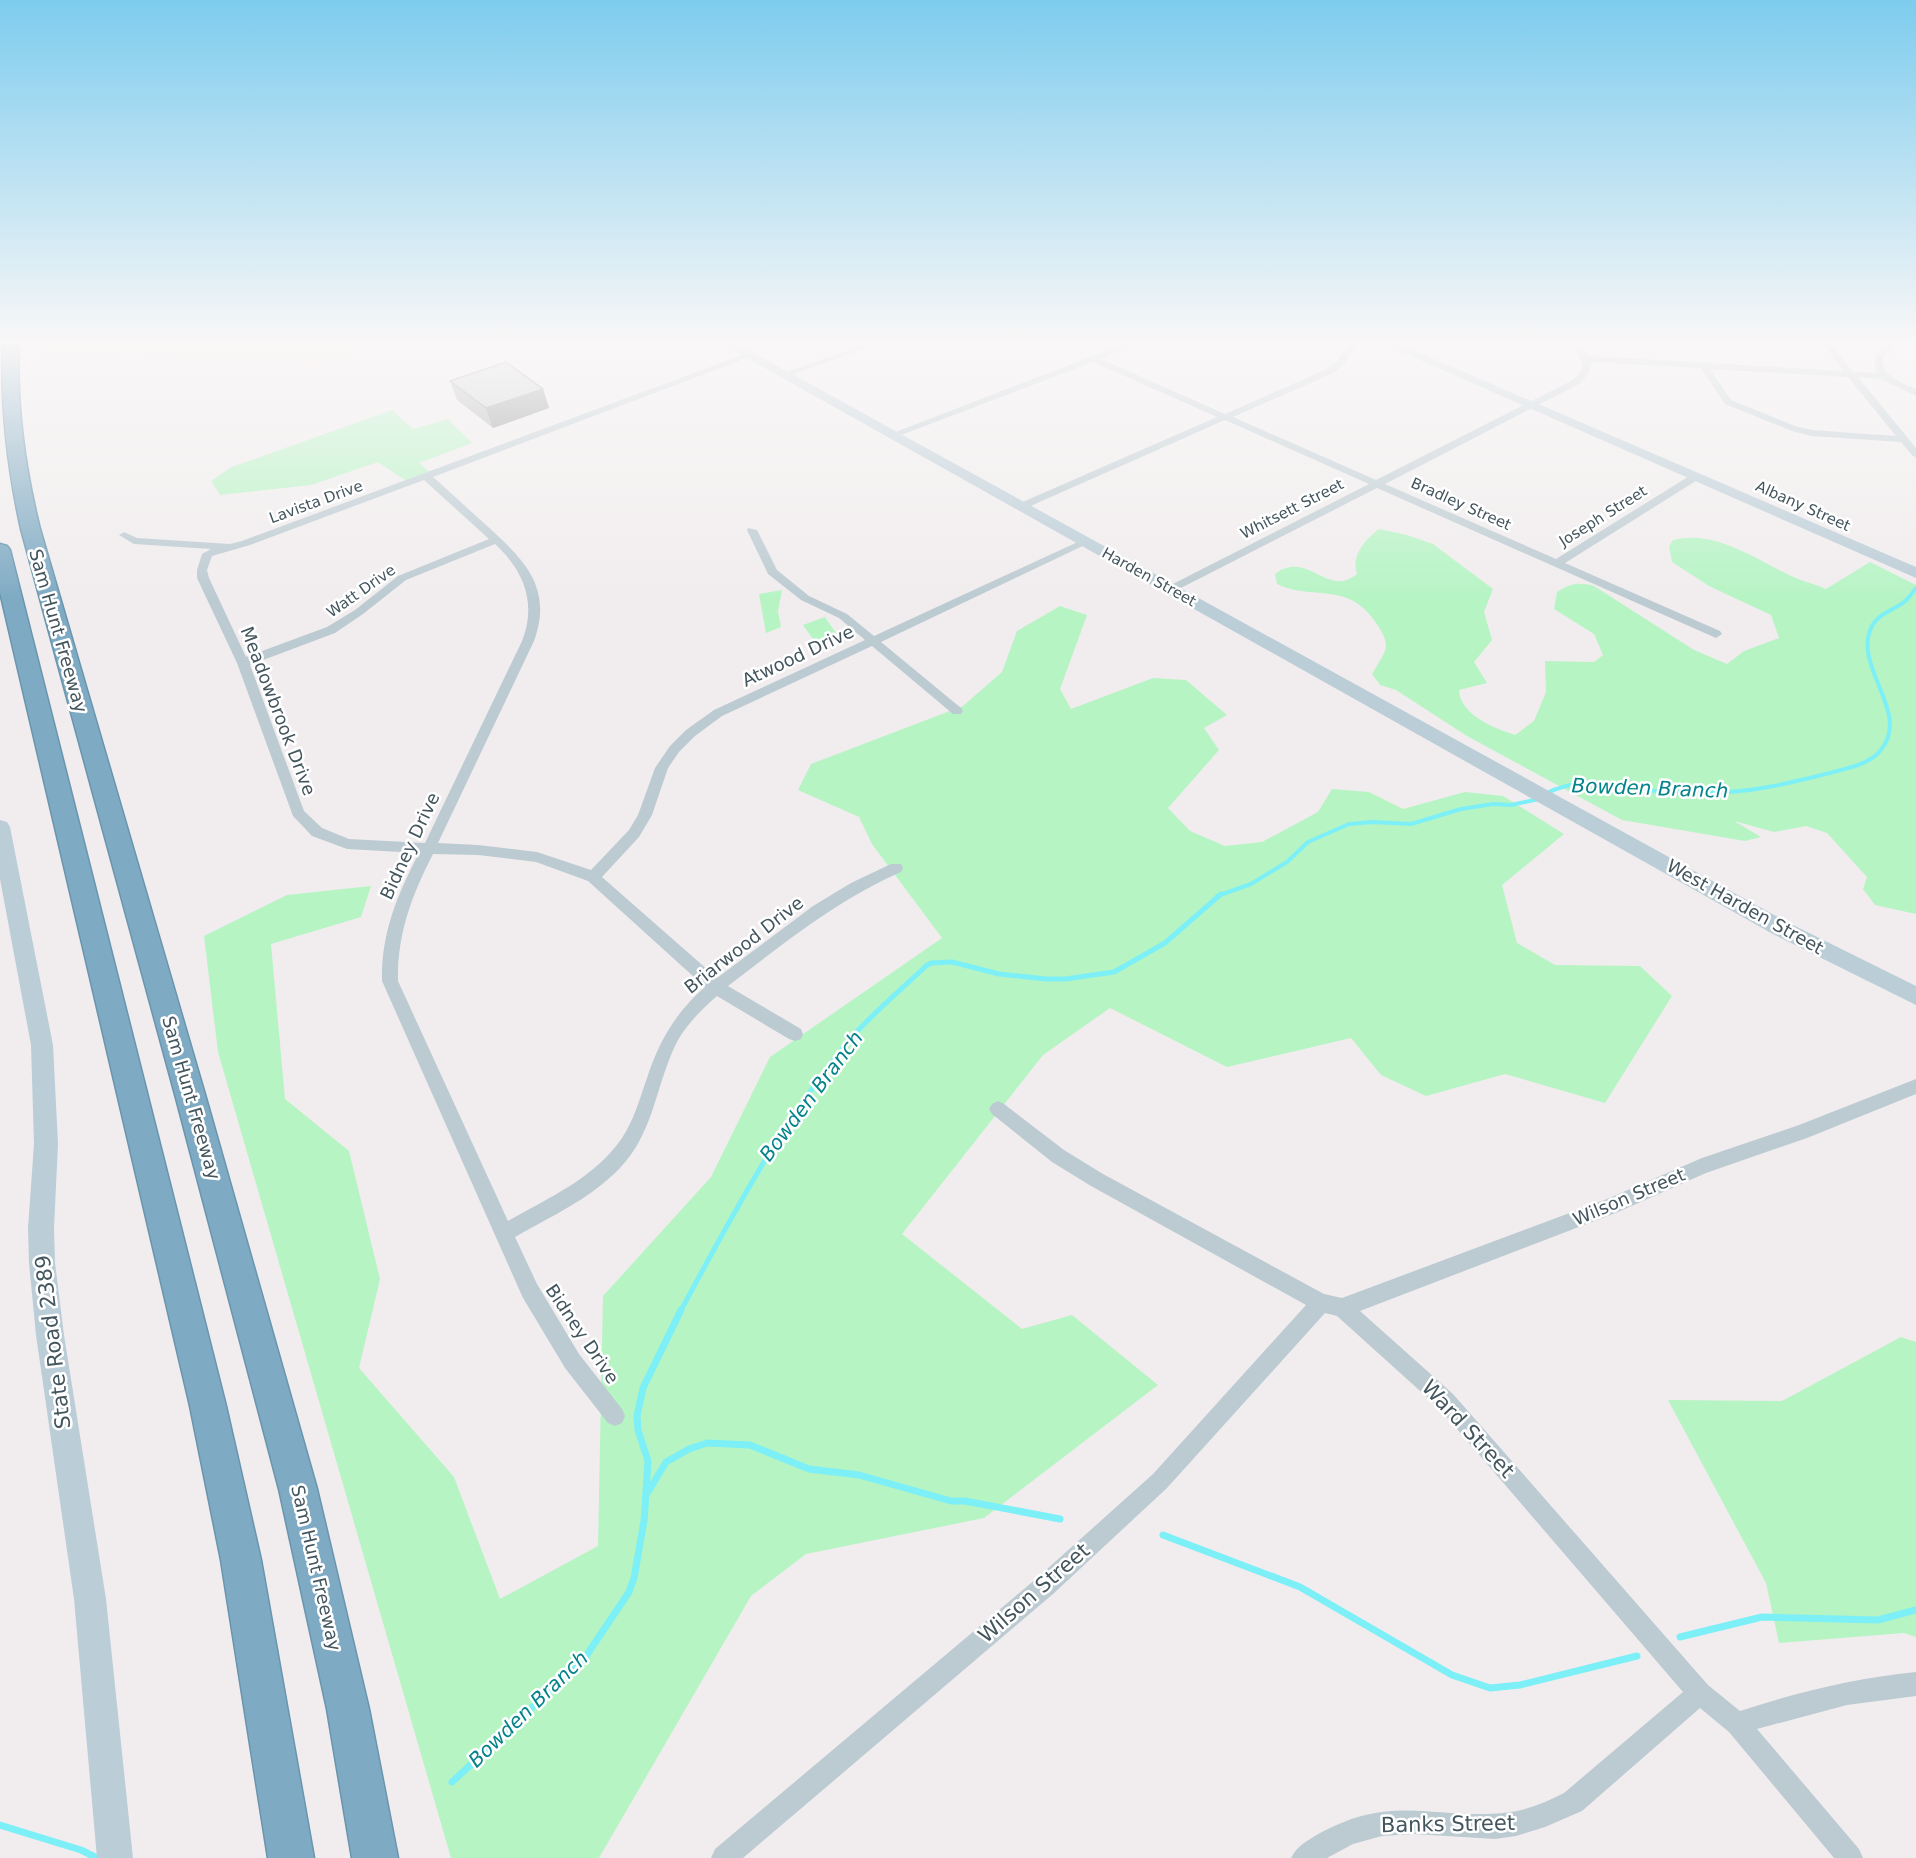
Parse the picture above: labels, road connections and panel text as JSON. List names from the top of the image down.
{
  "streets": {
    "highway": ["Sam Hunt Freeway"],
    "main road": [
      "Albany Street",
      "Harden Street",
      "West Harden Street",
      "State Road 2389"
    ],
    "street": [
      "Lavista Drive",
      "Bradley Street",
      "Whitsett Street",
      "Joseph Street",
      "Watt Drive",
      "Atwood Drive",
      "Meadowbrook Drive",
      "Bidney Drive",
      "Briarwood Drive",
      "Wilson Street",
      "Ward Street",
      "Banks Street"
    ]
  },
  "crossings": [
    ["Lavista Drive", "Meadowbrook Drive"],
    ["Lavista Drive", "Bidney Drive"],
    ["Bradley Street", "Whitsett Street"],
    ["Bradley Street", "Joseph Street"],
    ["Albany Street", "Joseph Street"],
    ["Whitsett Street", "Harden Street"],
    ["Harden Street", "Atwood Drive"],
    ["Harden Street", "West Harden Street"],
    ["Watt Drive", "Meadowbrook Drive"],
    ["Watt Drive", "Bidney Drive"],
    ["Atwood Drive", "Meadowbrook Drive"],
    ["Meadowbrook Drive", "Bidney Drive"],
    ["Meadowbrook Drive", "Briarwood Drive"],
    ["Bidney Drive", "Briarwood Drive"],
    ["Wilson Street", "Ward Street"],
    ["Ward Street", "Banks Street"]
  ],
  "water": ["Bowden Branch"]
}
